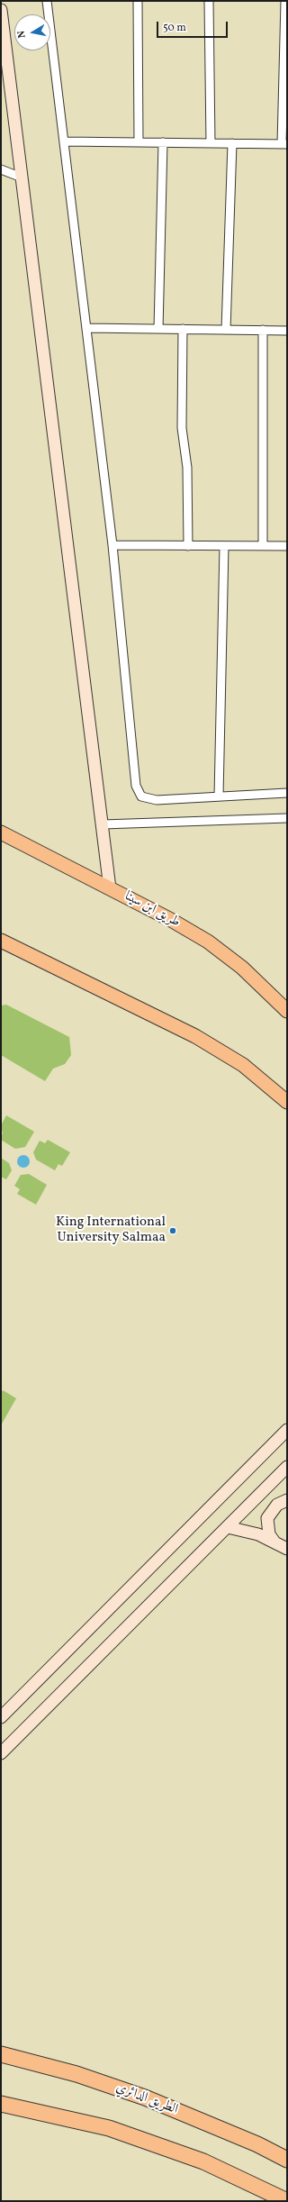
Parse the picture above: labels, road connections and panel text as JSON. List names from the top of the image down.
{
  "streets": {
    "highway": ["الطريق الدائري"],
    "main road": ["طريق ابن سينا"]
  },
  "places": ["King International University Salmaa"],
  "scale_bar": "50 m",
  "north": "left"
}
